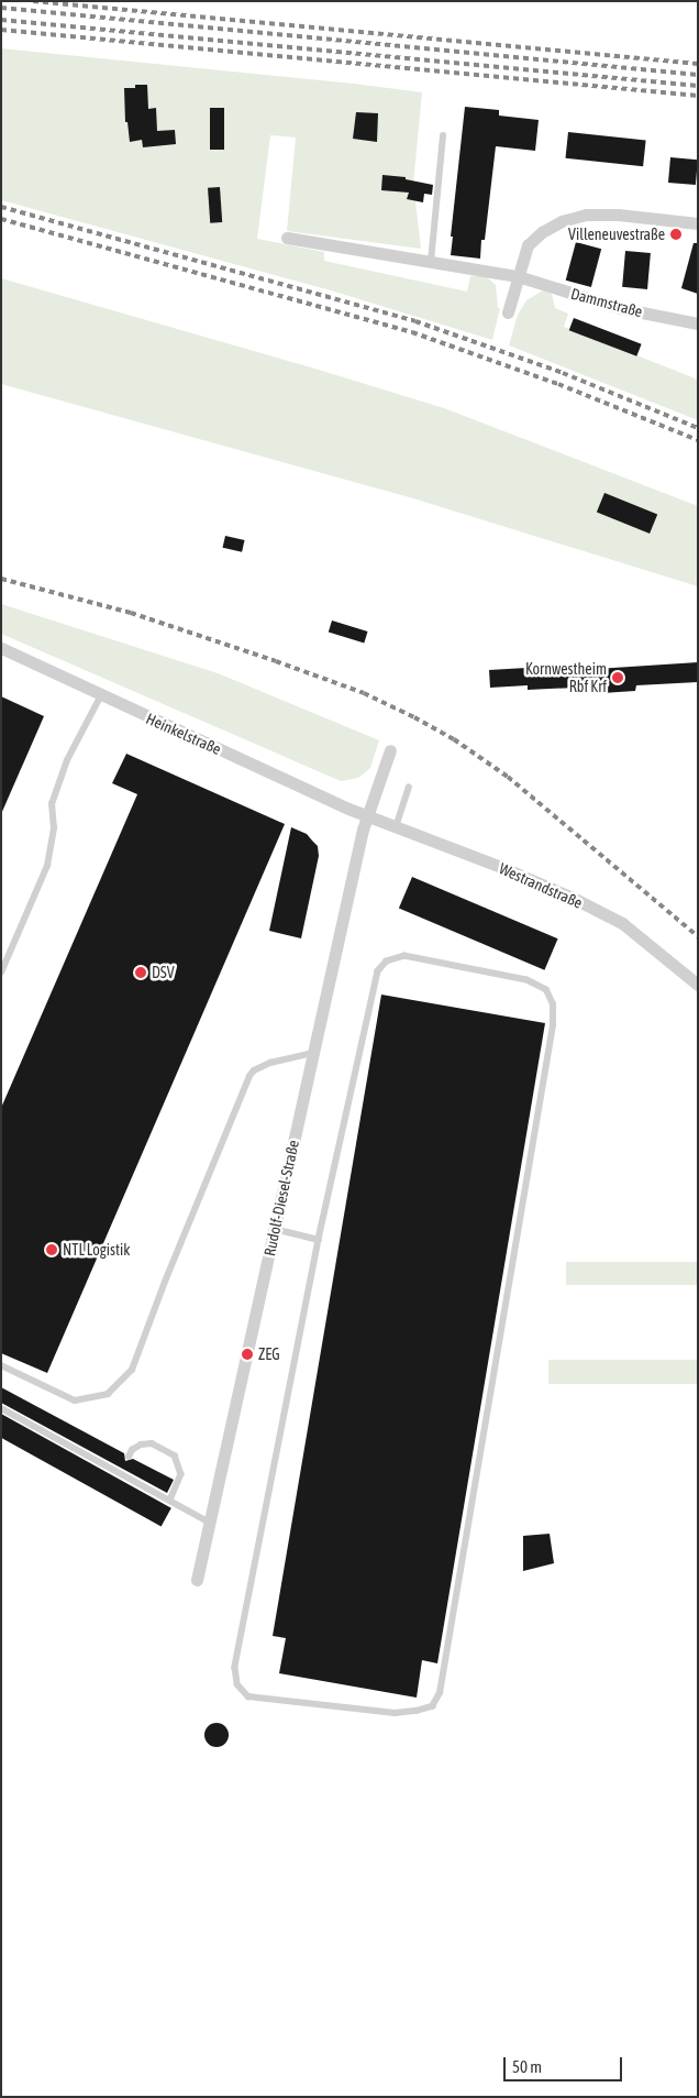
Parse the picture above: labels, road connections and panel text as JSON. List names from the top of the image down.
{
  "streets": {
    "street": [
      "Dammstraße",
      "Heinkelstraße",
      "Westrandstraße",
      "Rudolf-Diesel-Straße"
    ]
  },
  "crossings": [
    ["Heinkelstraße", "Westrandstraße"],
    ["Heinkelstraße", "Rudolf-Diesel-Straße"],
    ["Westrandstraße", "Rudolf-Diesel-Straße"]
  ],
  "places": [
    "Villeneuvestraße",
    "Kornwestheim Rbf Krf",
    "DSV",
    "NTL Logistik",
    "ZEG"
  ],
  "scale_bar": "50 m"
}
